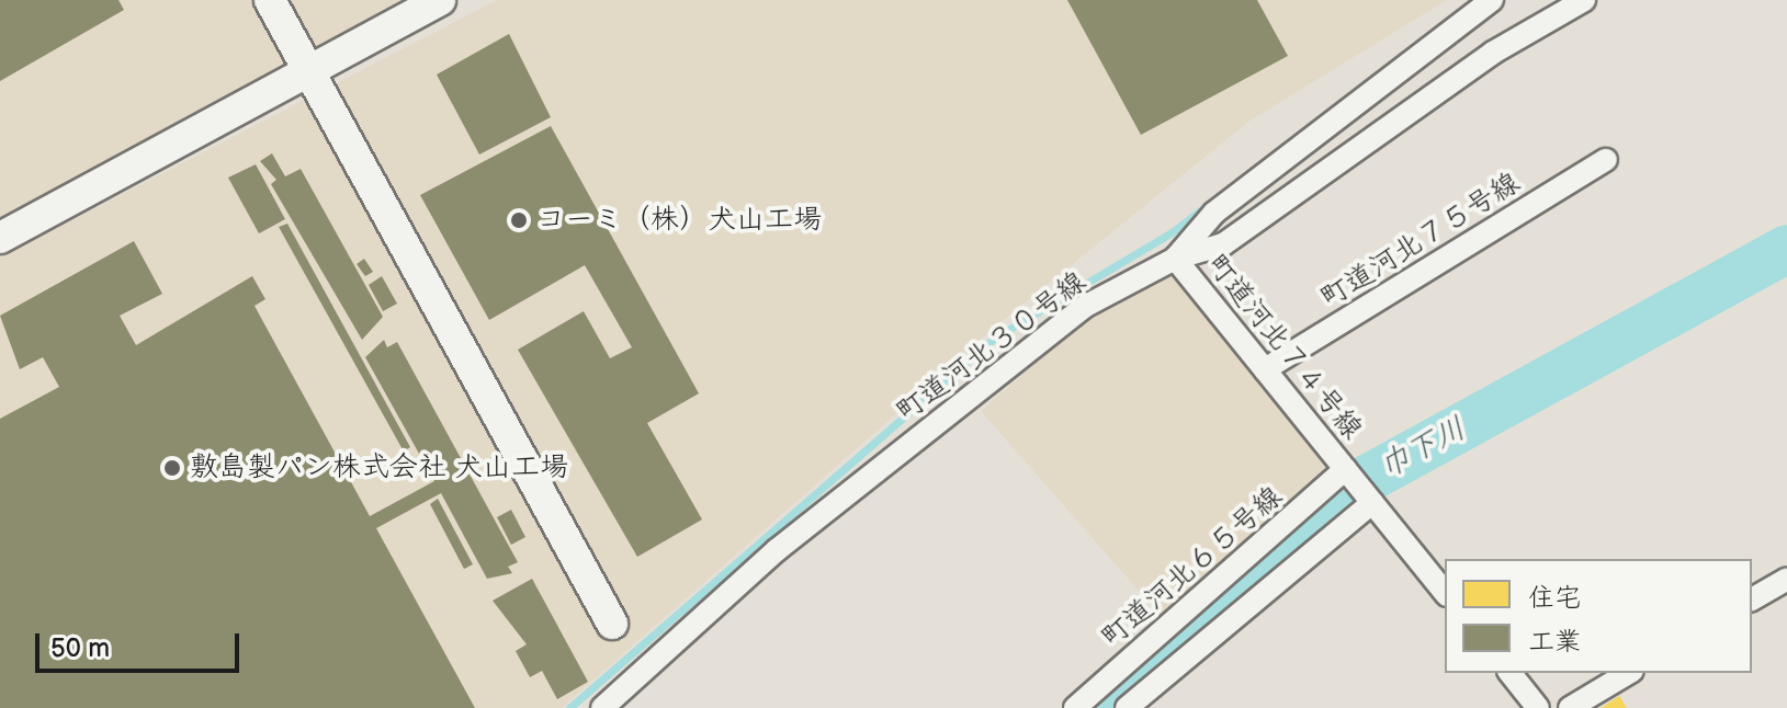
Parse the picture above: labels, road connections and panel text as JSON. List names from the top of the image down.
{
  "streets": {
    "street": [
      "町道河北７５号線",
      "町道河北３０号線",
      "町道河北７４号線",
      "町道河北６５号線"
    ]
  },
  "crossings": [
    ["町道河北７５号線", "町道河北７４号線"],
    ["町道河北３０号線", "町道河北７４号線"],
    ["町道河北７４号線", "町道河北６５号線"]
  ],
  "water": ["巾下川"],
  "places": ["コーミ（株）犬山工場", "敷島製パン株式会社 犬山工場"],
  "legend": ["住宅", "工業"],
  "scale_bar": "50 m"
}
